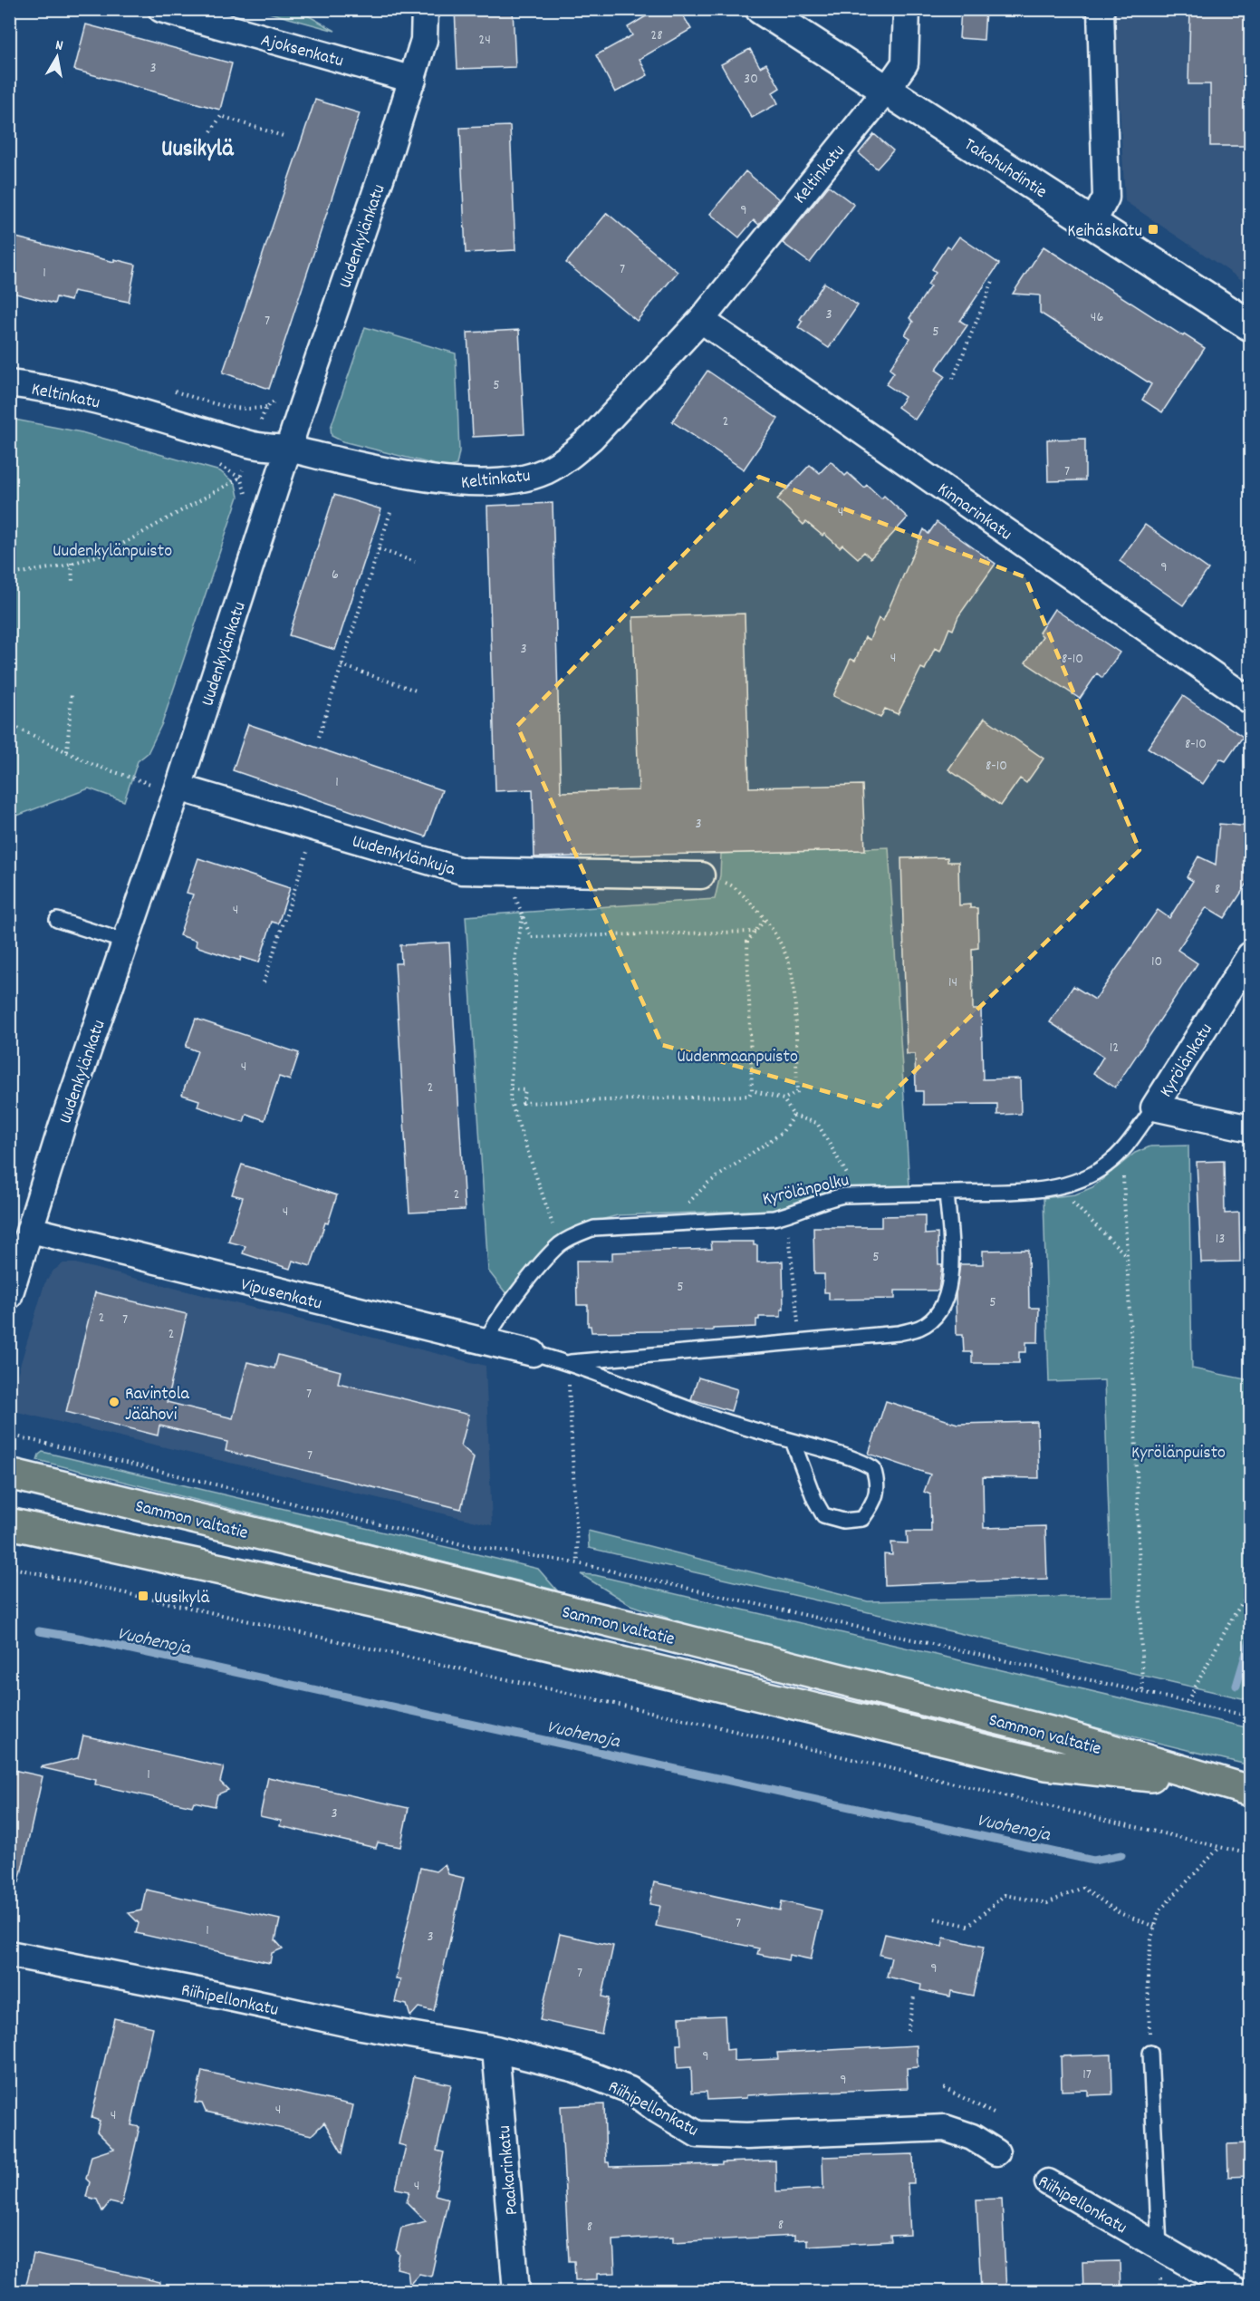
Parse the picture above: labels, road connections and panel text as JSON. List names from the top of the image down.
{
  "streets": {
    "main road": ["Sammon valtatie"],
    "street": [
      "Ajoksenkatu",
      "Takahuhdintie",
      "Keltinkatu",
      "Uudenkylänkatu",
      "Kinnarinkatu",
      "Uudenkylänkuja",
      "Kyrölänkatu",
      "Vipusenkatu",
      "Riihipellonkatu",
      "Paakarinkatu"
    ],
    "lane": ["Kyrölänpolku"]
  },
  "crossings": [
    ["Ajoksenkatu", "Uudenkylänkatu"],
    ["Takahuhdintie", "Keltinkatu"],
    ["Keltinkatu", "Uudenkylänkatu"],
    ["Keltinkatu", "Kinnarinkatu"],
    ["Uudenkylänkatu", "Uudenkylänkuja"],
    ["Uudenkylänkatu", "Vipusenkatu"],
    ["Kyrölänkatu", "Kyrölänpolku"],
    ["Kyrölänpolku", "Vipusenkatu"],
    ["Riihipellonkatu", "Paakarinkatu"]
  ],
  "districts": ["Uusikylä"],
  "water": ["Vuohenoja"],
  "parks": ["Uudenkylänpuisto", "Uudenmaanpuisto", "Kyrölänpuisto"],
  "places": {
    "transit": ["Keihäskatu", "Uusikylä"],
    "other": ["Ravintola Jäähovi"]
  },
  "house_numbers": [
    "28",
    "24",
    "3",
    "30",
    "9",
    "7",
    "1",
    "3",
    "46",
    "7",
    "5",
    "5",
    "2",
    "7",
    "4",
    "9",
    "6",
    "3",
    "4",
    "8-10",
    "8-10",
    "8-10",
    "1",
    "3",
    "8",
    "4",
    "10",
    "14",
    "12",
    "4",
    "2",
    "2",
    "4",
    "13",
    "5",
    "5",
    "5",
    "2",
    "7",
    "2",
    "7",
    "7",
    "1",
    "3",
    "7",
    "1",
    "3",
    "9",
    "7",
    "9",
    "17",
    "9",
    "4",
    "4",
    "4",
    "8",
    "8"
  ],
  "north": "top"
}
